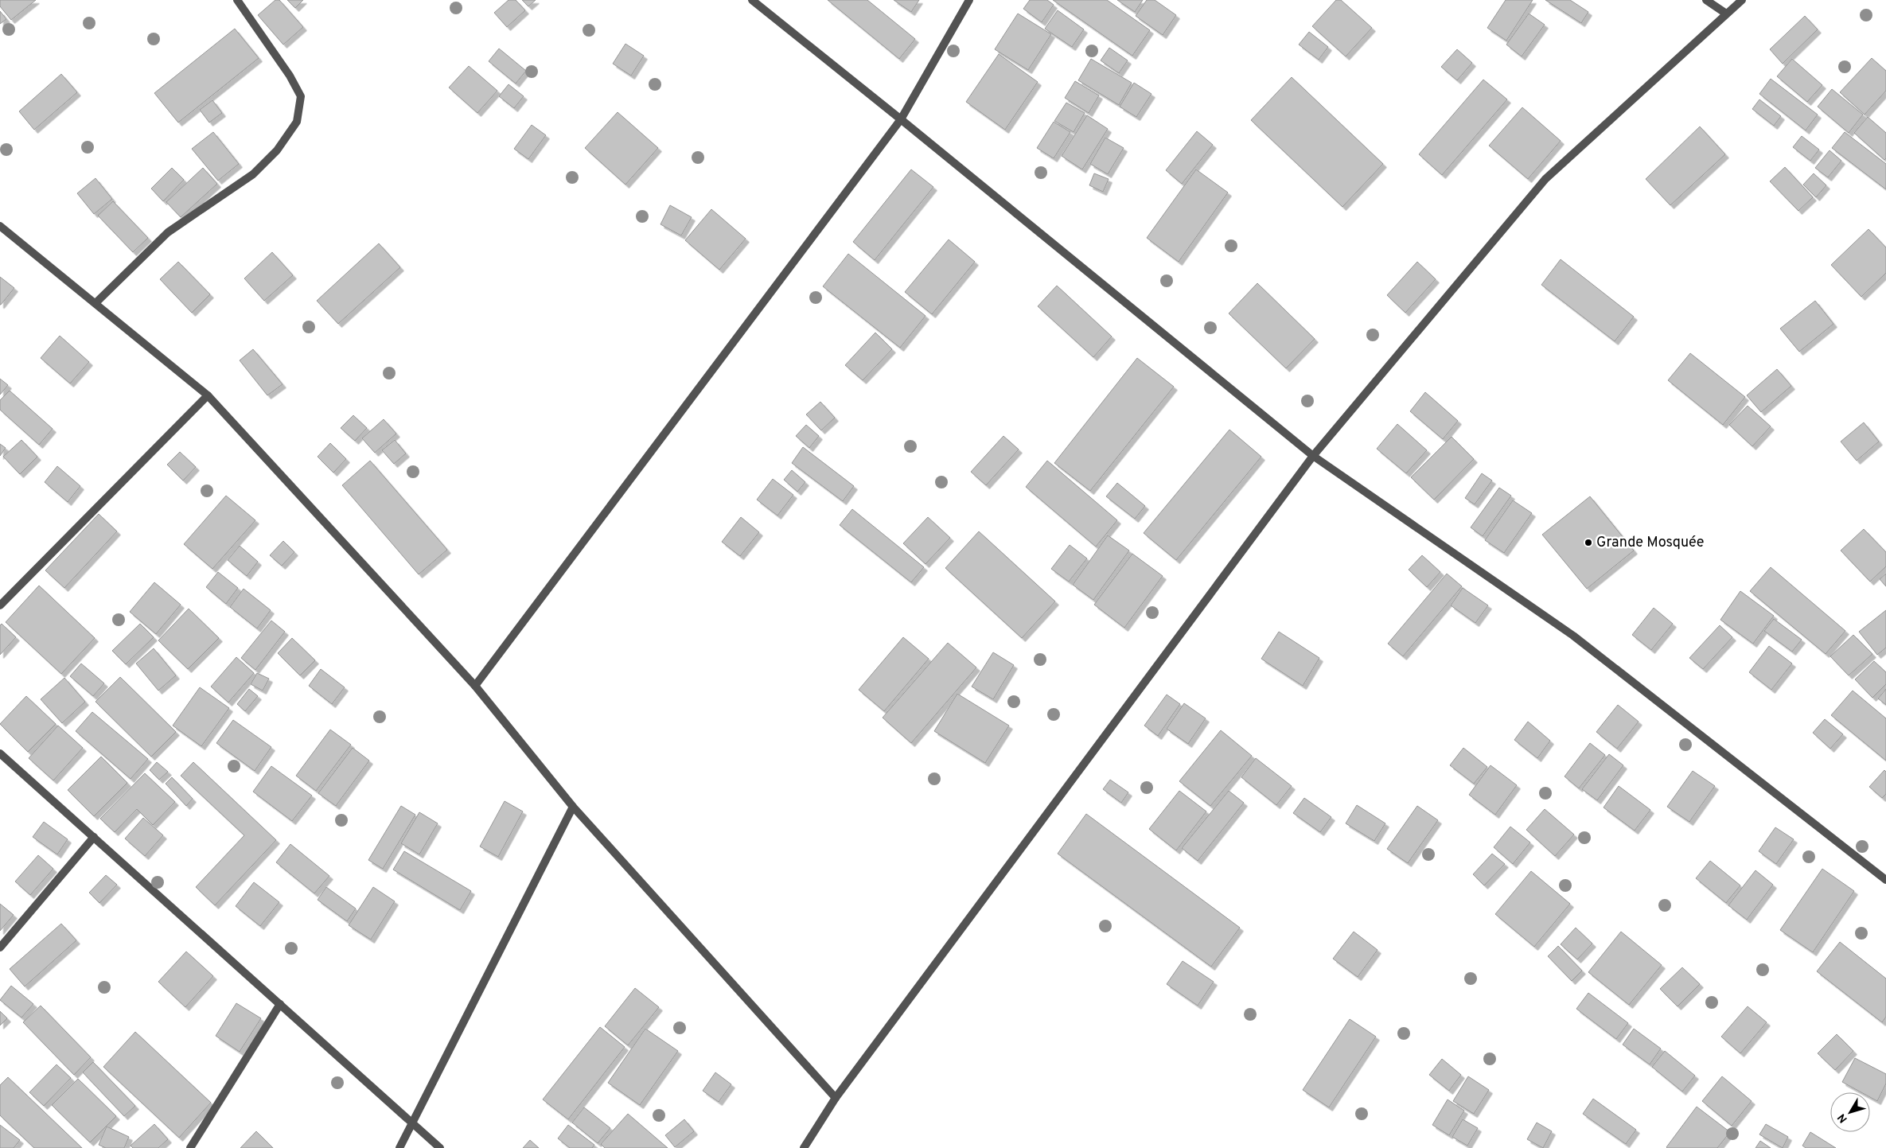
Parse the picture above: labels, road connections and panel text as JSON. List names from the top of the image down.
{
  "places": ["Grande Mosquée"],
  "north": "bottom left"
}
